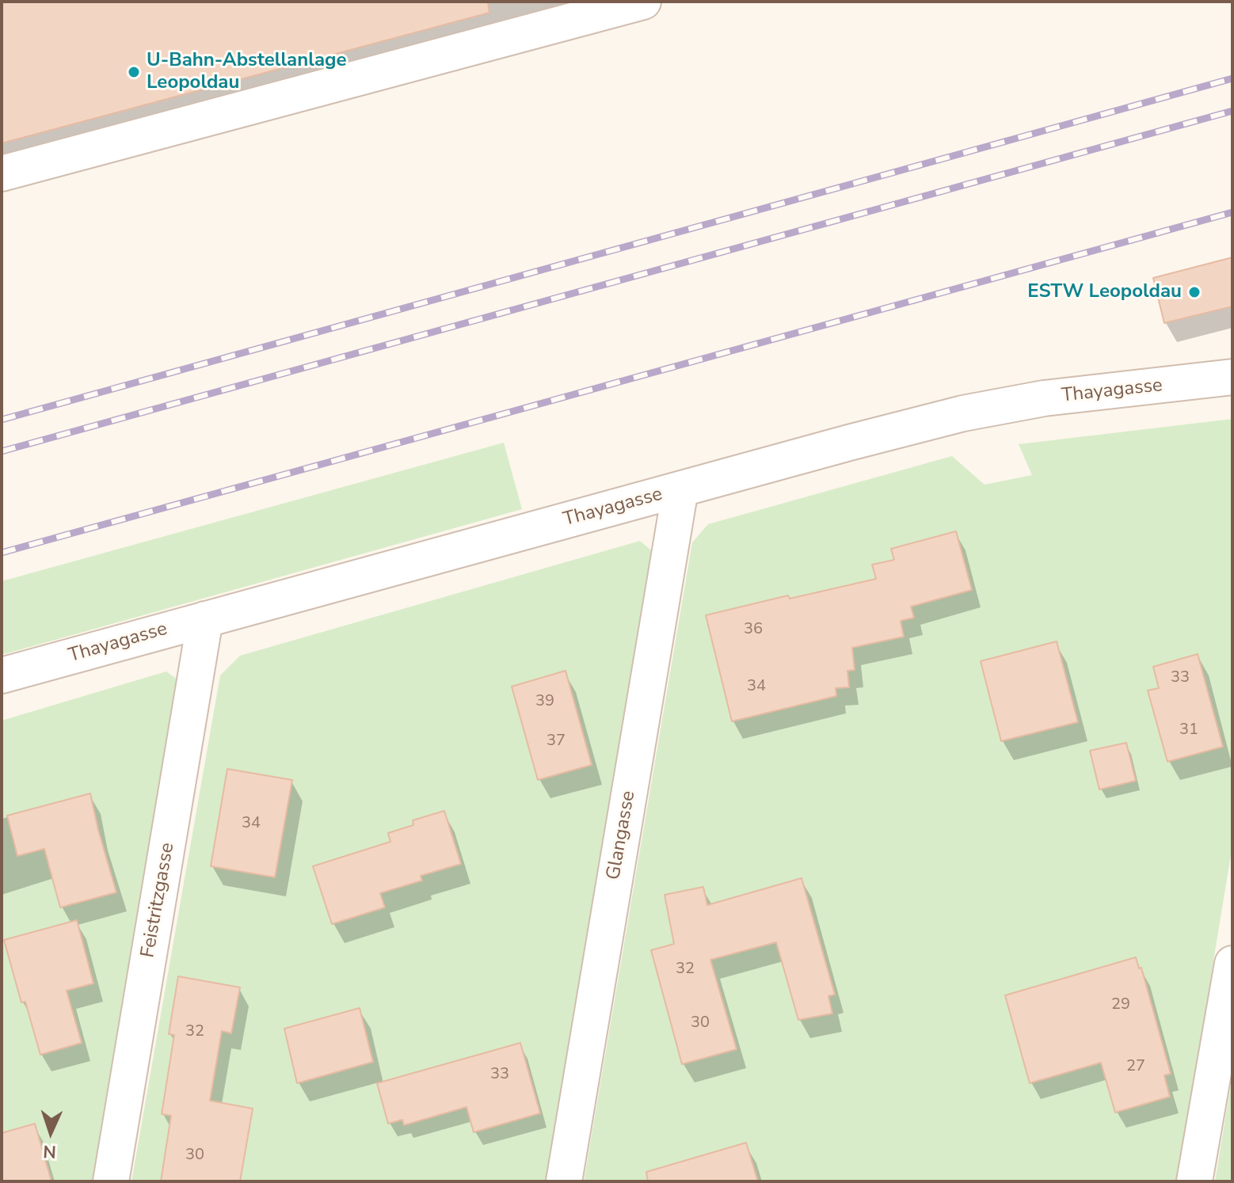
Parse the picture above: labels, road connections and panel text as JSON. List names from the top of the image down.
{
  "streets": {
    "street": ["Thayagasse", "Glangasse", "Feistritzgasse"]
  },
  "crossings": [
    ["Thayagasse", "Glangasse"],
    ["Thayagasse", "Feistritzgasse"]
  ],
  "places": ["U-Bahn-Abstellanlage Leopoldau", "ESTW Leopoldau"],
  "house_numbers": [
    "36",
    "33",
    "34",
    "39",
    "31",
    "37",
    "34",
    "32",
    "29",
    "30",
    "32",
    "27",
    "33",
    "30"
  ],
  "north": "bottom"
}
